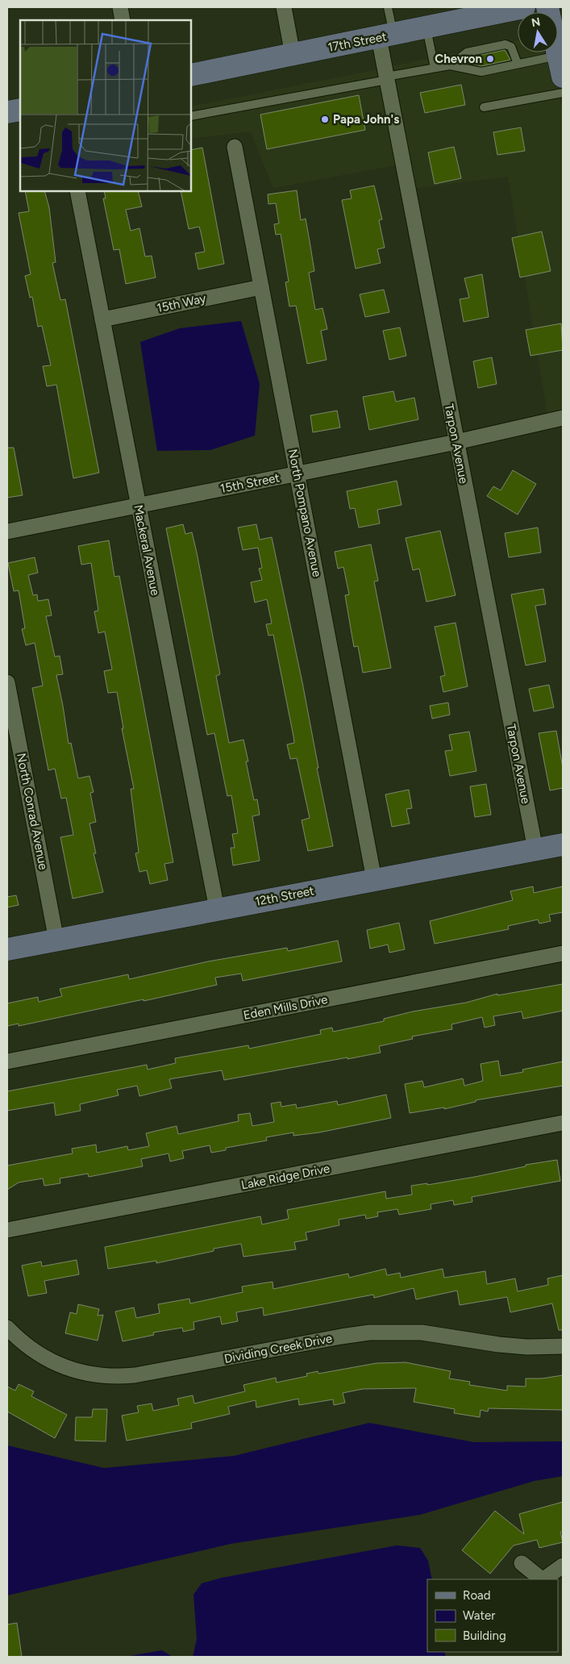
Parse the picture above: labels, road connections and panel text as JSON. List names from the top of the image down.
{
  "streets": {
    "street": [
      "17th Street",
      "15th Way",
      "Tarpon Avenue",
      "15th Street",
      "North Pompano Avenue",
      "Mackeral Avenue",
      "North Conrad Avenue",
      "12th Street",
      "Eden Mills Drive",
      "Lake Ridge Drive",
      "Dividing Creek Drive"
    ]
  },
  "crossings": [
    ["17th Street", "Tarpon Avenue"],
    ["15th Way", "North Pompano Avenue"],
    ["15th Way", "Mackeral Avenue"],
    ["Tarpon Avenue", "15th Street"],
    ["Tarpon Avenue", "12th Street"],
    ["15th Street", "North Pompano Avenue"],
    ["15th Street", "Mackeral Avenue"],
    ["North Pompano Avenue", "12th Street"],
    ["Mackeral Avenue", "12th Street"],
    ["North Conrad Avenue", "12th Street"]
  ],
  "places": ["Chevron", "Papa John's"],
  "legend": ["Road", "Water", "Building"],
  "north": "top"
}
